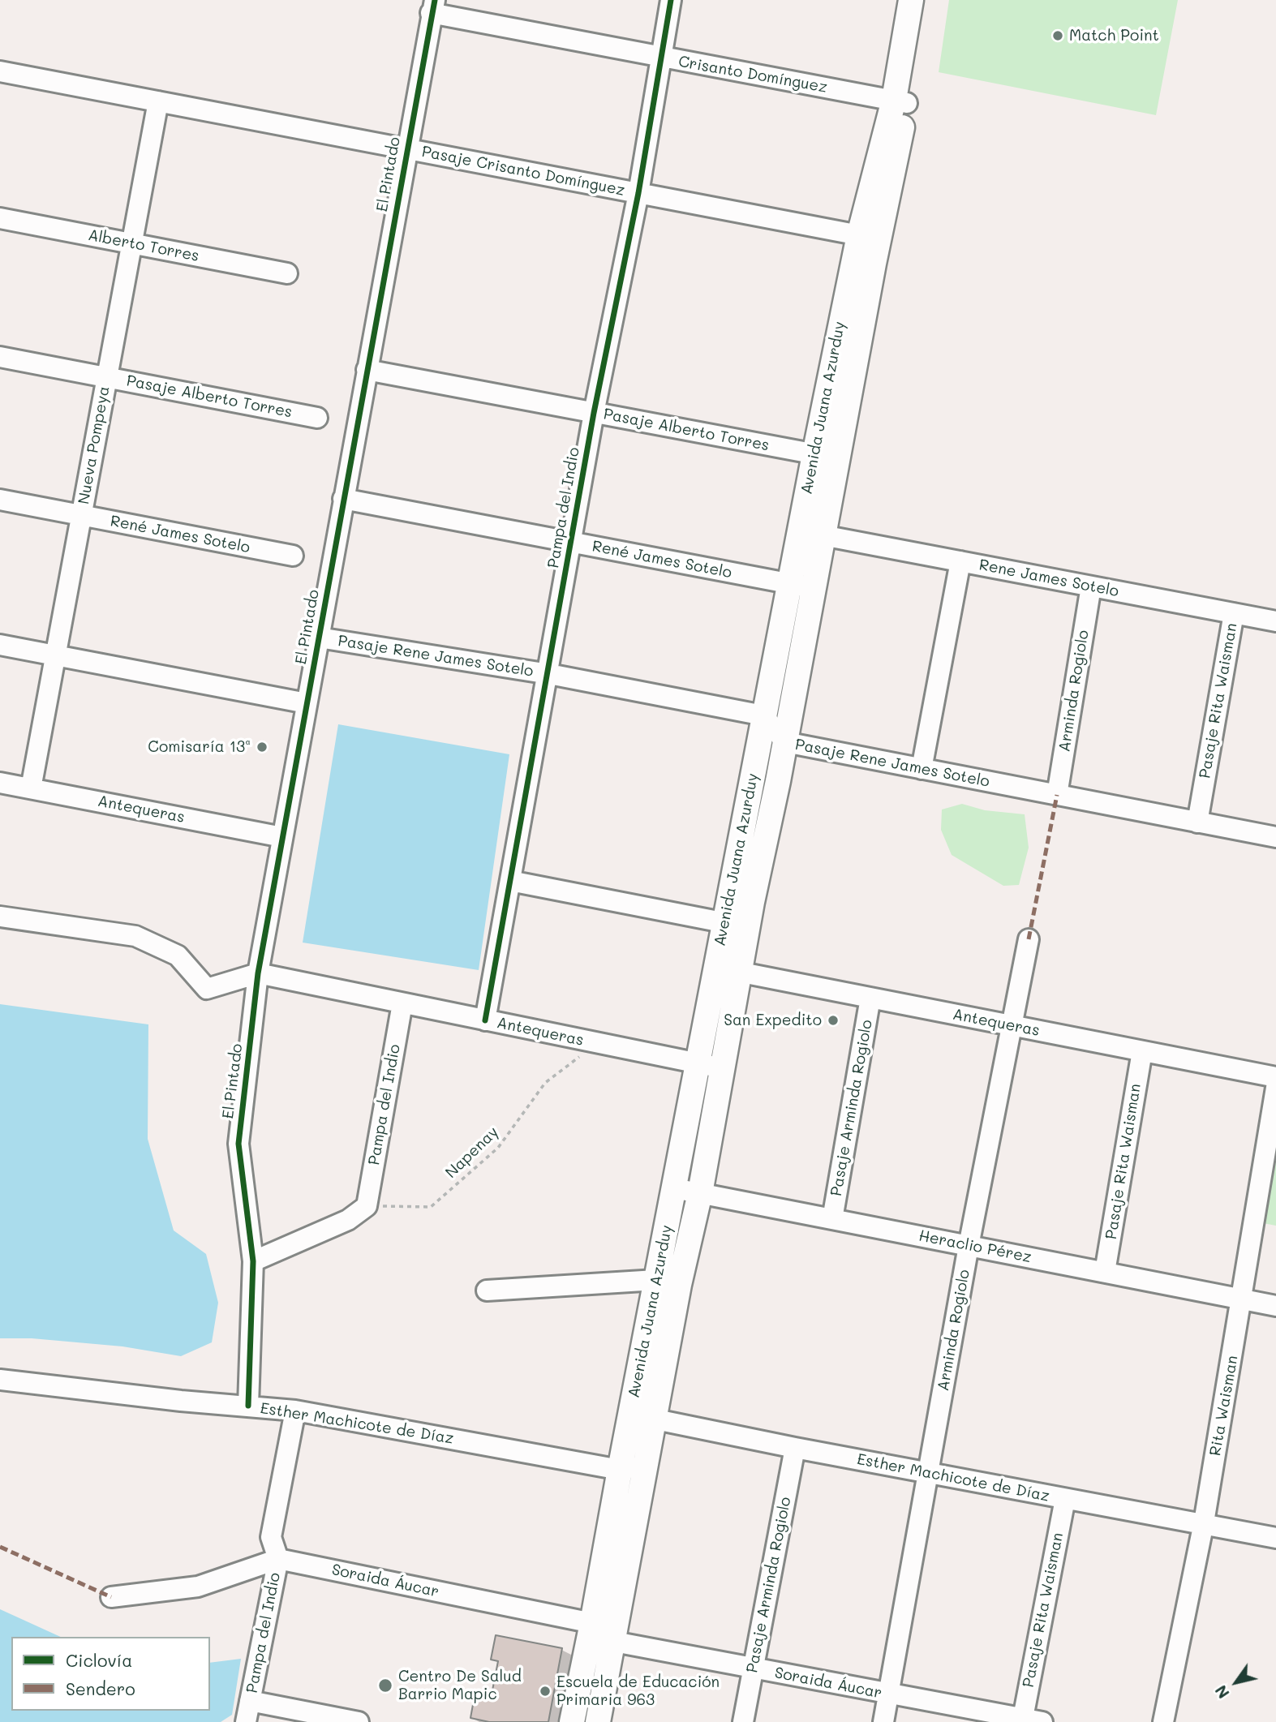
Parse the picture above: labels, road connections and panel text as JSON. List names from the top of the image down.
{
  "streets": {
    "main road": ["Avenida Juana Azurduy"],
    "street": [
      "Crisanto Domínguez",
      "Pasaje Crisanto Domínguez",
      "El Pintado",
      "Alberto Torres",
      "Pasaje Alberto Torres",
      "Nueva Pompeya",
      "Pampa del Indio",
      "René James Sotelo",
      "Rene James Sotelo",
      "Pasaje Rene James Sotelo",
      "Arminda Rogiolo",
      "Pasaje Rita Waisman",
      "Antequeras",
      "Pasaje Arminda Rogiolo",
      "Heraclio Pérez",
      "Rita Waisman",
      "Esther Machicote de Díaz",
      "Soraida Áucar"
    ],
    "path": ["Napenay"]
  },
  "crossings": [
    ["Crisanto Domínguez", "El Pintado"],
    ["Crisanto Domínguez", "Avenida Juana Azurduy"],
    ["Crisanto Domínguez", "Pampa del Indio"],
    ["Pasaje Crisanto Domínguez", "El Pintado"],
    ["Pasaje Crisanto Domínguez", "Avenida Juana Azurduy"],
    ["Pasaje Crisanto Domínguez", "Nueva Pompeya"],
    ["Pasaje Crisanto Domínguez", "Pampa del Indio"],
    ["El Pintado", "Pasaje Alberto Torres"],
    ["El Pintado", "René James Sotelo"],
    ["El Pintado", "Pasaje Rene James Sotelo"],
    ["El Pintado", "Antequeras"],
    ["El Pintado", "Esther Machicote de Díaz"],
    ["Alberto Torres", "Nueva Pompeya"],
    ["Pasaje Alberto Torres", "Avenida Juana Azurduy"],
    ["Pasaje Alberto Torres", "Nueva Pompeya"],
    ["Pasaje Alberto Torres", "Pampa del Indio"],
    ["Avenida Juana Azurduy", "René James Sotelo"],
    ["Avenida Juana Azurduy", "Rene James Sotelo"],
    ["Avenida Juana Azurduy", "Pasaje Rene James Sotelo"],
    ["Avenida Juana Azurduy", "Antequeras"],
    ["Avenida Juana Azurduy", "Heraclio Pérez"],
    ["Avenida Juana Azurduy", "Esther Machicote de Díaz"],
    ["Avenida Juana Azurduy", "Soraida Áucar"],
    ["Nueva Pompeya", "René James Sotelo"],
    ["Nueva Pompeya", "Antequeras"],
    ["Pampa del Indio", "René James Sotelo"],
    ["Pampa del Indio", "Pasaje Rene James Sotelo"],
    ["Pampa del Indio", "Antequeras"],
    ["Pampa del Indio", "Napenay"],
    ["Pampa del Indio", "Esther Machicote de Díaz"],
    ["Pampa del Indio", "Soraida Áucar"],
    ["Rene James Sotelo", "Arminda Rogiolo"],
    ["Rene James Sotelo", "Pasaje Rita Waisman"],
    ["Pasaje Rene James Sotelo", "Arminda Rogiolo"],
    ["Pasaje Rene James Sotelo", "Pasaje Rita Waisman"],
    ["Arminda Rogiolo", "Antequeras"],
    ["Arminda Rogiolo", "Heraclio Pérez"],
    ["Arminda Rogiolo", "Esther Machicote de Díaz"],
    ["Arminda Rogiolo", "Soraida Áucar"],
    ["Pasaje Rita Waisman", "Antequeras"],
    ["Pasaje Rita Waisman", "Heraclio Pérez"],
    ["Pasaje Rita Waisman", "Esther Machicote de Díaz"],
    ["Pasaje Rita Waisman", "Soraida Áucar"],
    ["Antequeras", "Pasaje Arminda Rogiolo"],
    ["Antequeras", "Napenay"],
    ["Pasaje Arminda Rogiolo", "Heraclio Pérez"],
    ["Pasaje Arminda Rogiolo", "Esther Machicote de Díaz"],
    ["Pasaje Arminda Rogiolo", "Soraida Áucar"],
    ["Heraclio Pérez", "Rita Waisman"],
    ["Rita Waisman", "Esther Machicote de Díaz"]
  ],
  "places": [
    "Match Point",
    "Comisaría 13ª",
    "San Expedito",
    "Centro De Salud Barrio Mapic",
    "Escuela de Educación Primaria 963"
  ],
  "legend": ["Ciclovía", "Sendero"],
  "north": "bottom left"
}
